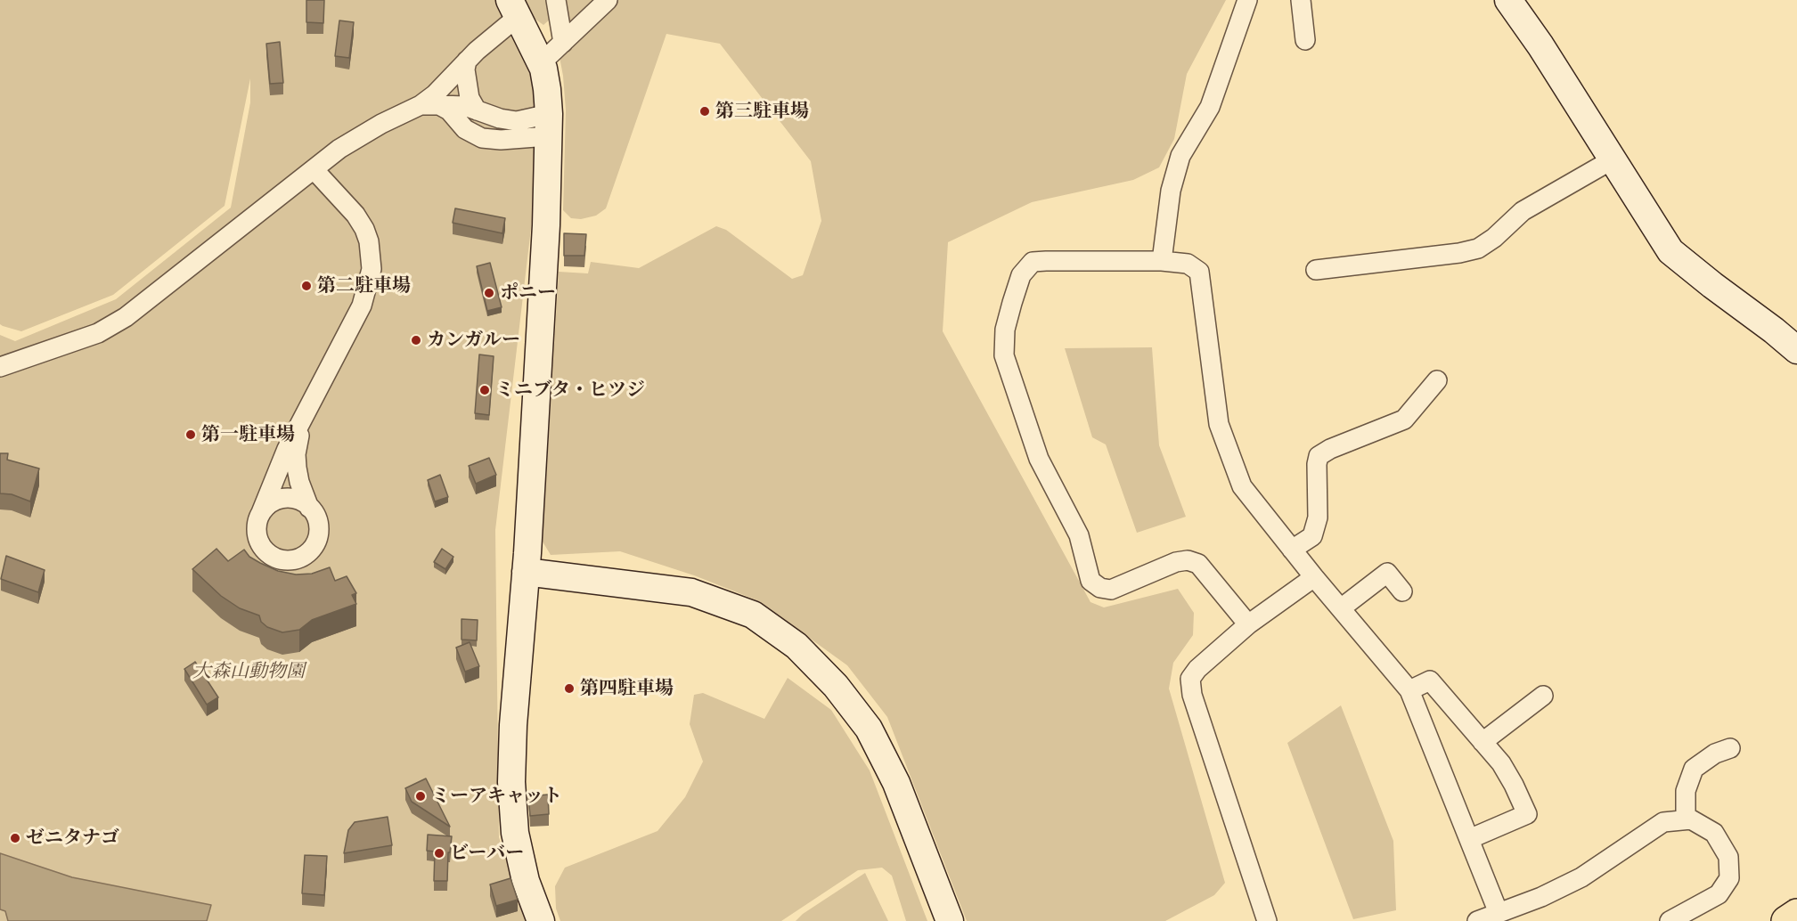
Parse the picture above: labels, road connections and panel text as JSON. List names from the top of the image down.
{
  "parks": ["大森山動物園"],
  "places": [
    "第三駐車場",
    "第二駐車場",
    "ポニー",
    "カンガルー",
    "ミニブタ・ヒツジ",
    "第一駐車場",
    "第四駐車場",
    "ミーアキャット",
    "ゼニタナゴ",
    "ビーバー"
  ]
}
